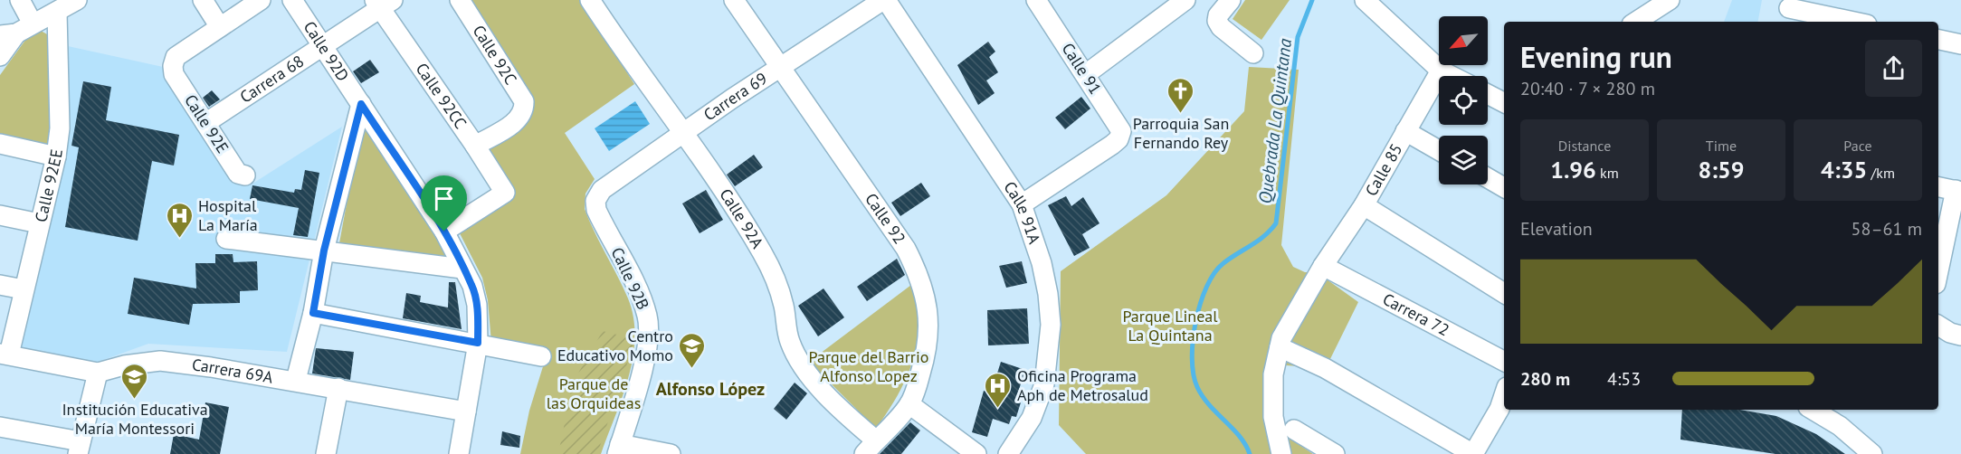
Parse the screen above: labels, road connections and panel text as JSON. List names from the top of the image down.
{
  "streets": {
    "street": [
      "Calle 92D",
      "Calle 92C",
      "Calle 91",
      "Carrera 68",
      "Calle 92CC",
      "Carrera 69",
      "Calle 92E",
      "Calle 85",
      "Calle 92EE",
      "Calle 91A",
      "Calle 92",
      "Calle 92A",
      "Calle 92B",
      "Carrera 72",
      "Carrera 69A"
    ]
  },
  "crossings": [
    ["Calle 92D", "Carrera 68"],
    ["Calle 92D", "Calle 92CC"],
    ["Calle 92D", "Carrera 69A"],
    ["Calle 92C", "Calle 92CC"],
    ["Calle 91", "Calle 91A"],
    ["Carrera 68", "Calle 92CC"],
    ["Carrera 68", "Calle 92E"],
    ["Carrera 69", "Calle 91A"],
    ["Carrera 69", "Calle 92"],
    ["Carrera 69", "Calle 92A"],
    ["Carrera 69", "Calle 92B"],
    ["Calle 85", "Carrera 72"],
    ["Calle 92EE", "Carrera 69A"],
    ["Calle 92", "Calle 92A"]
  ],
  "districts": ["Alfonso López"],
  "water": ["Quebrada La Quintana"],
  "parks": ["Parque Lineal La Quintana", "Parque del Barrio Alfonso Lopez", "Parque de las Orquideas"],
  "places": {
    "church": ["Parroquia San Fernando Rey"],
    "hospital": ["Hospital La María", "Oficina Programa Aph de Metrosalud"],
    "school or university": ["Centro Educativo Momo", "Institución Educativa María Montessori"]
  },
  "north": "bottom left",
  "page": {
    "heading": ["Evening run", "20:40 · 7 × 280 m"],
    "stats": [
      ["Distance", "1.96 km"],
      ["Time", "8:59"],
      ["Pace", "4:35 /km"]
    ],
    "chart": ["Elevation", "58–61 m"],
    "list": [
      {
        "name": "280 m",
        "note": "4:53"
      }
    ]
  }
}
